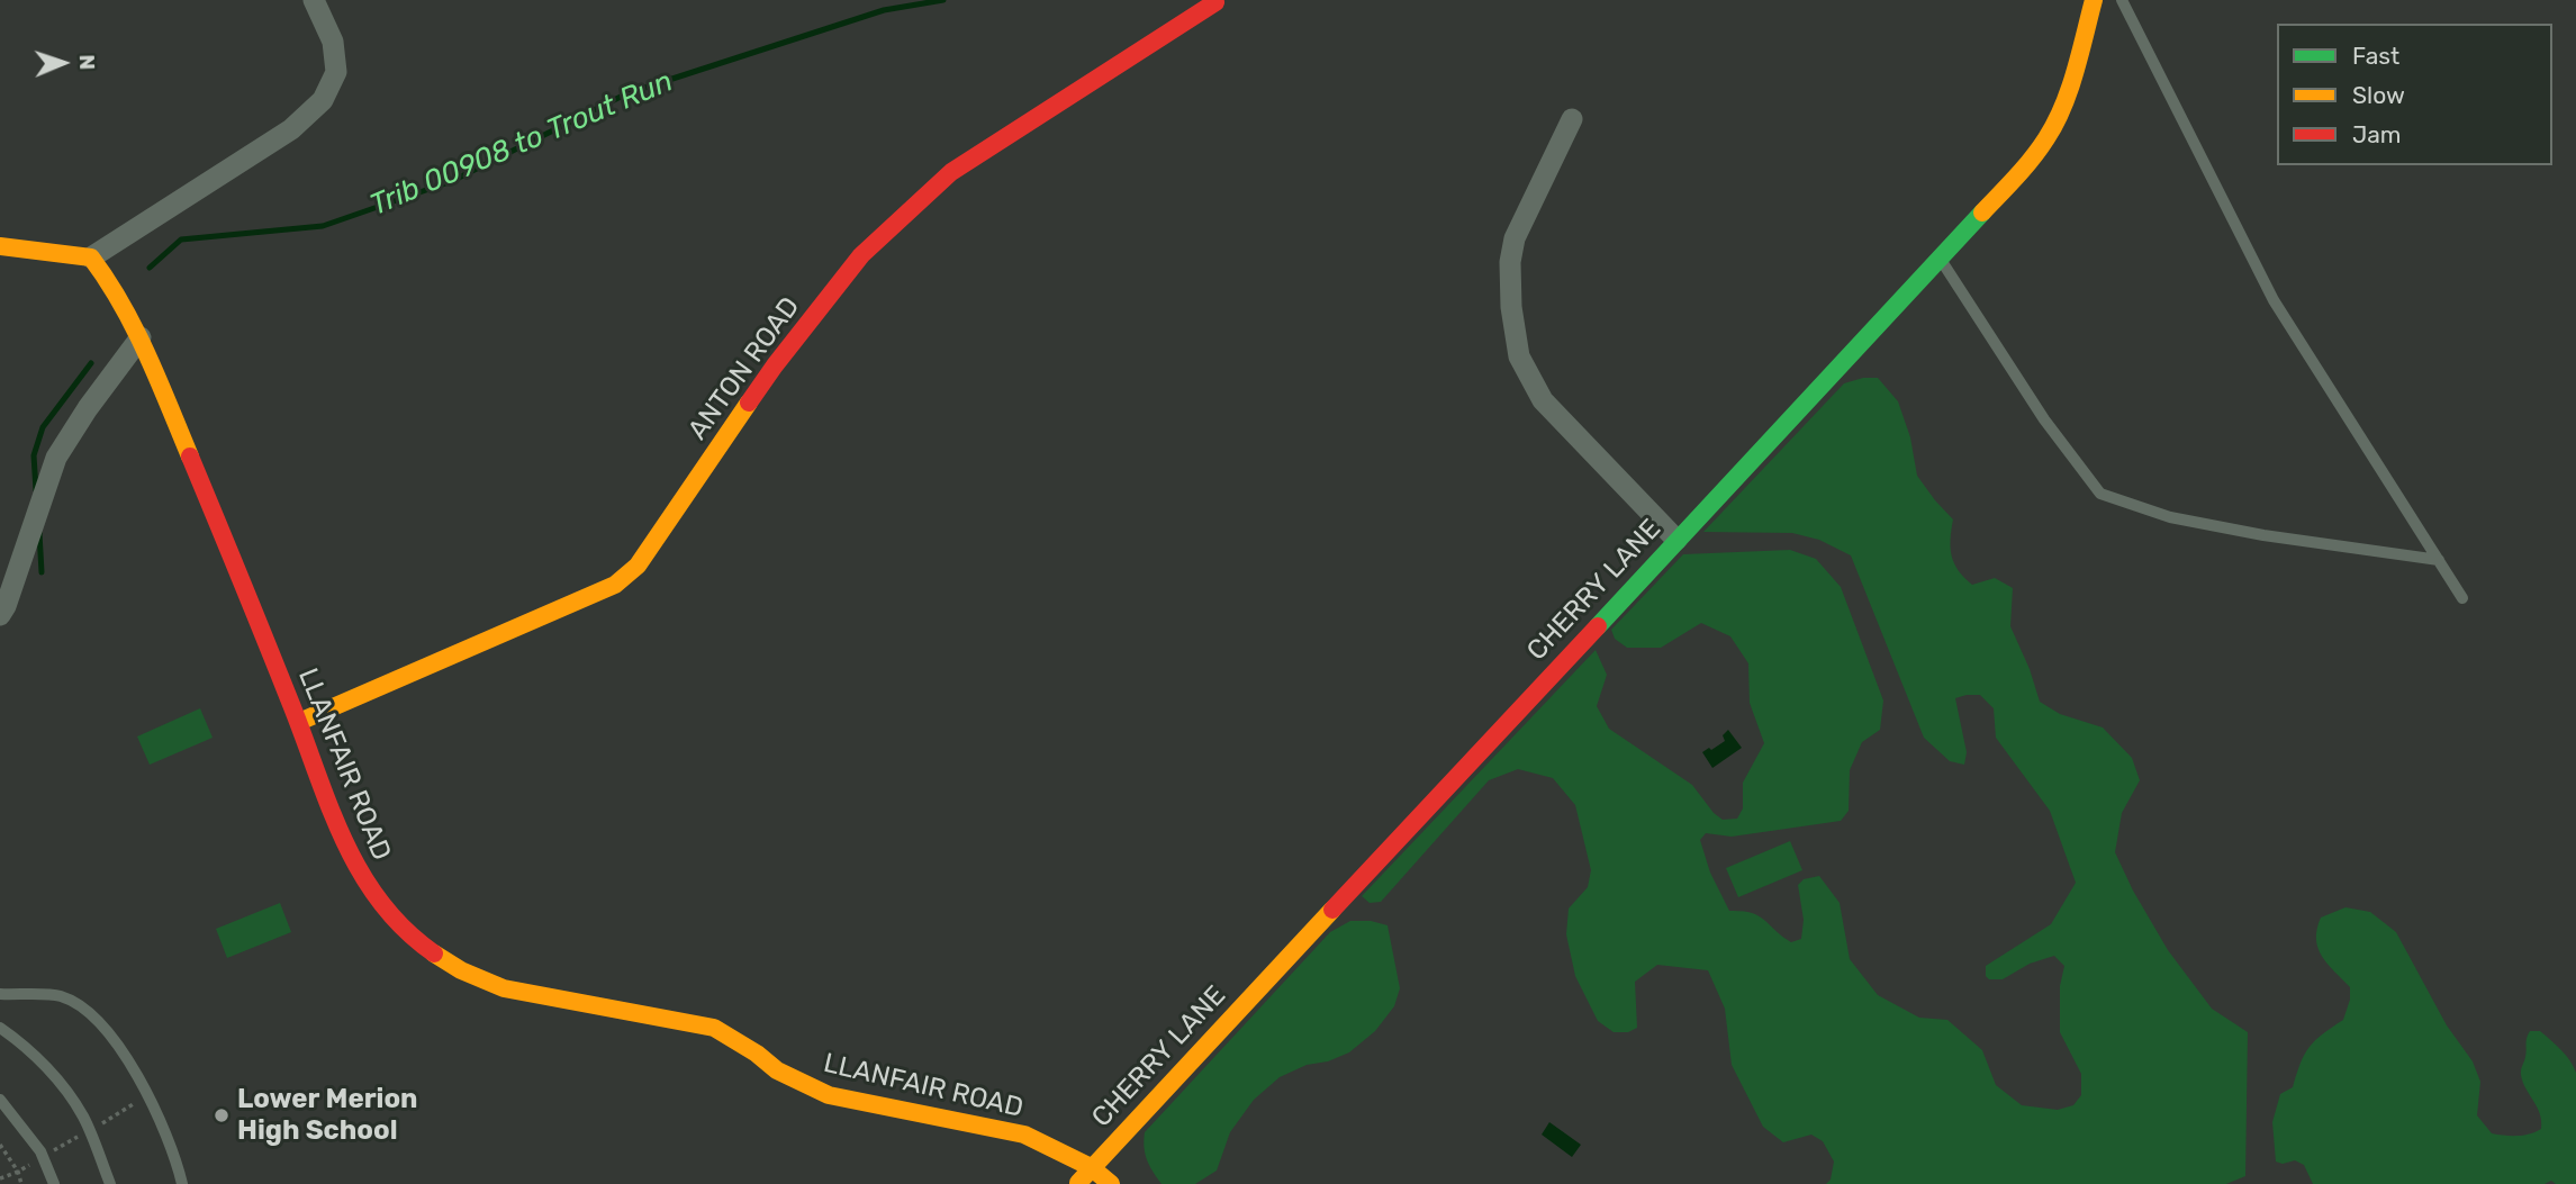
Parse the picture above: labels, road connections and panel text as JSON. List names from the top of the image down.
{
  "streets": {
    "street": ["ANTON ROAD", "CHERRY LANE", "LLANFAIR ROAD"]
  },
  "crossings": [
    ["ANTON ROAD", "LLANFAIR ROAD"],
    ["CHERRY LANE", "LLANFAIR ROAD"]
  ],
  "water": ["Trib 00908 to Trout Run"],
  "places": ["Lower Merion High School"],
  "legend": ["Fast", "Slow", "Jam"],
  "north": "right"
}
